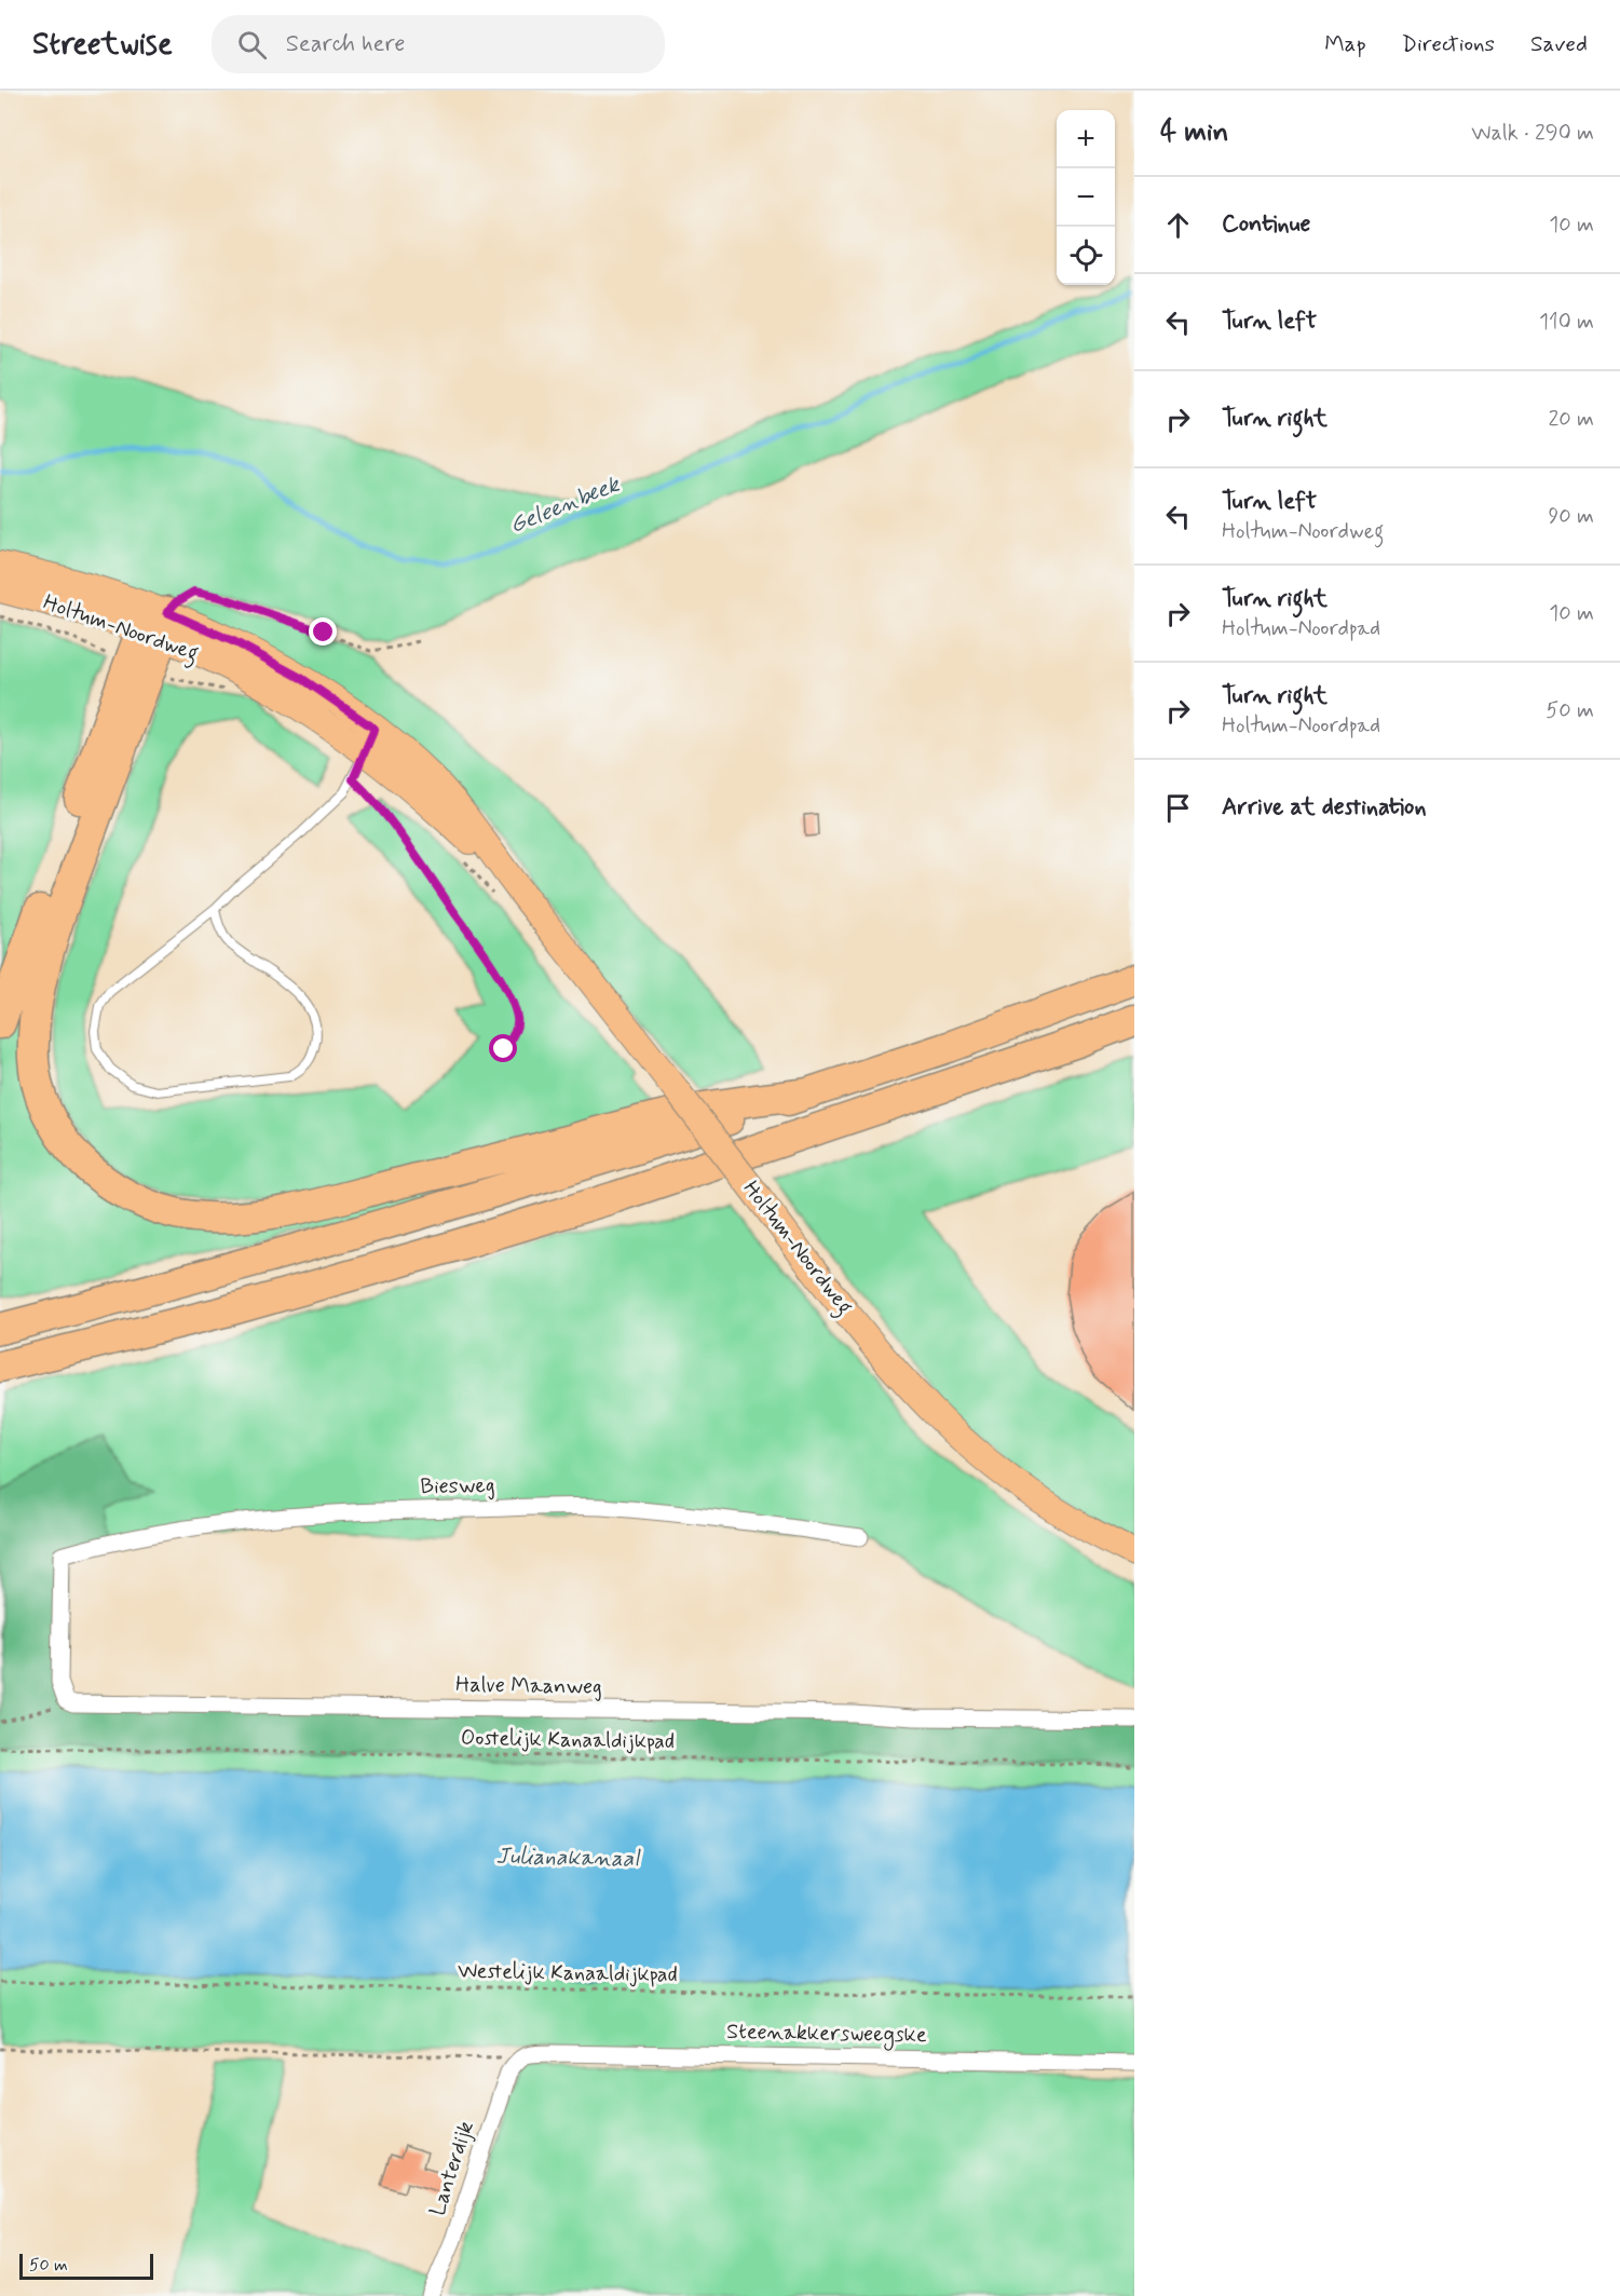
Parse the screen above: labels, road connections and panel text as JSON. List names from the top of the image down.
{
  "streets": {
    "main road": ["Holtum-Noordweg"],
    "street": [
      "Biesweg",
      "Halve Maanweg",
      "Steenakkersweegske",
      "Lanterdijk"
    ],
    "path": ["Oostelijk Kanaaldijkpad", "Westelijk Kanaaldijkpad"]
  },
  "crossings": [
    ["Biesweg", "Halve Maanweg"],
    ["Steenakkersweegske", "Lanterdijk"]
  ],
  "water": ["Geleenbeek", "Julianakanaal"],
  "scale_bar": "50 m",
  "page": {
    "header": "Streetwise",
    "search": "Search here",
    "nav": ["Map", "Directions", "Saved"],
    "heading": ["4 min", "Walk · 290 m"],
    "map_buttons": ["+", "−"],
    "list": [
      ["Continue", "10 m"],
      ["Turn left", "110 m"],
      ["Turn right", "20 m"],
      ["Turn left", "Holtum-Noordweg", "90 m"],
      ["Turn right", "Holtum-Noordpad", "10 m"],
      ["Turn right", "Holtum-Noordpad", "50 m"],
      "Arrive at destination"
    ],
    "scale": "50 m"
  }
}
